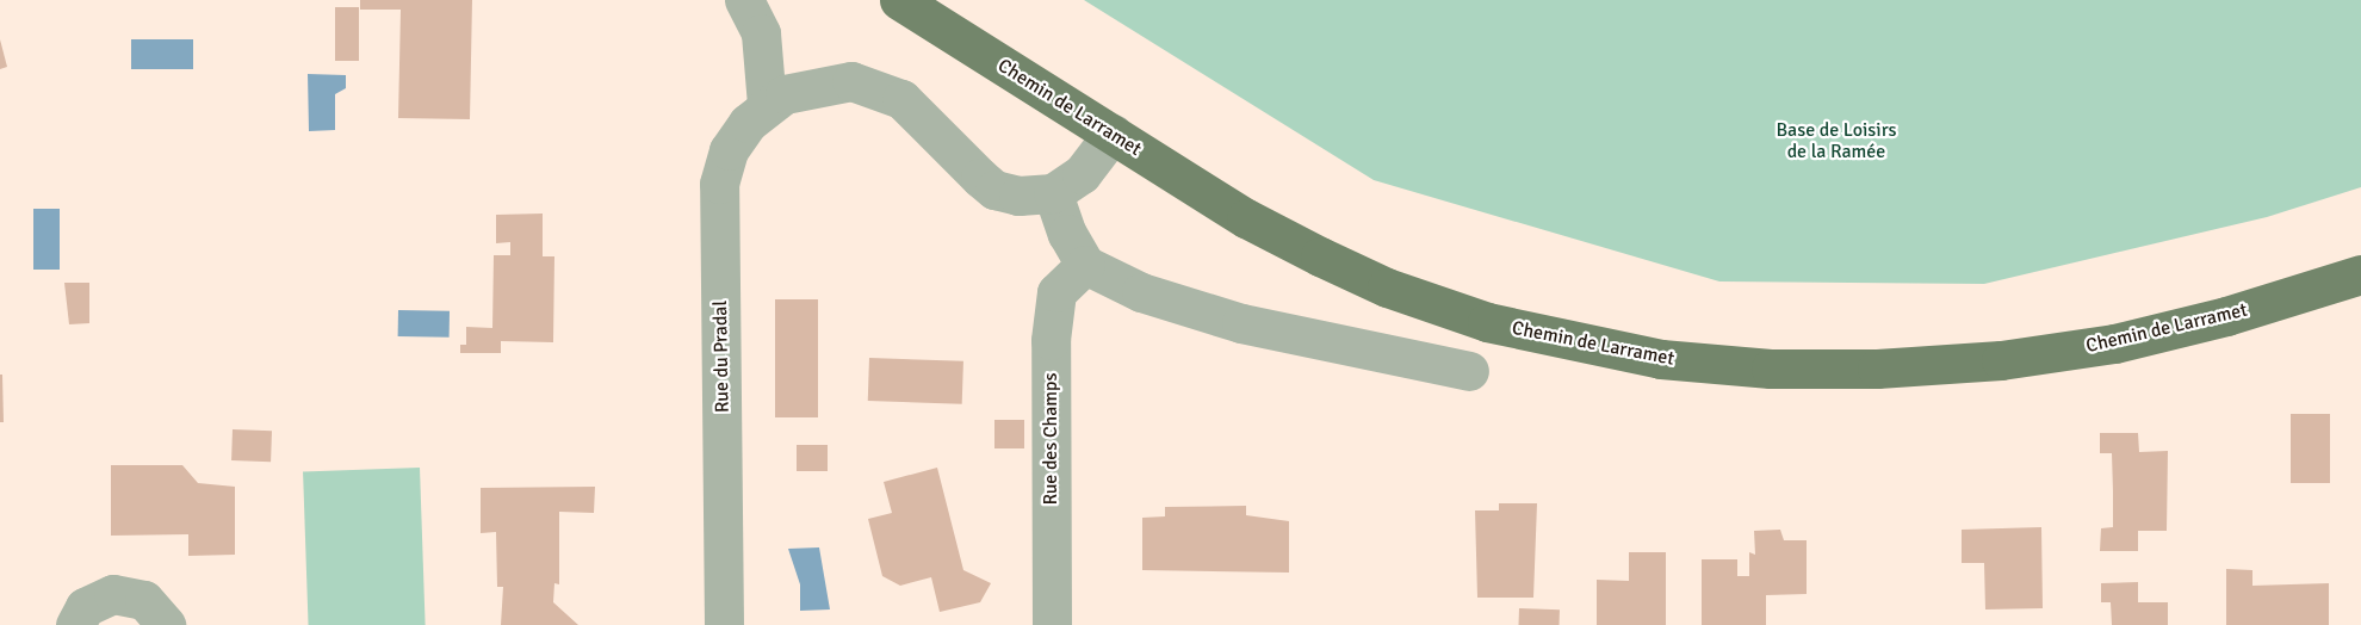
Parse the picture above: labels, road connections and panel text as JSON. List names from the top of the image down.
{
  "streets": {
    "main road": ["Chemin de Larramet"],
    "street": ["Rue du Pradal", "Rue des Champs"]
  },
  "parks": ["Base de Loisirs de la Ramée"]
}
